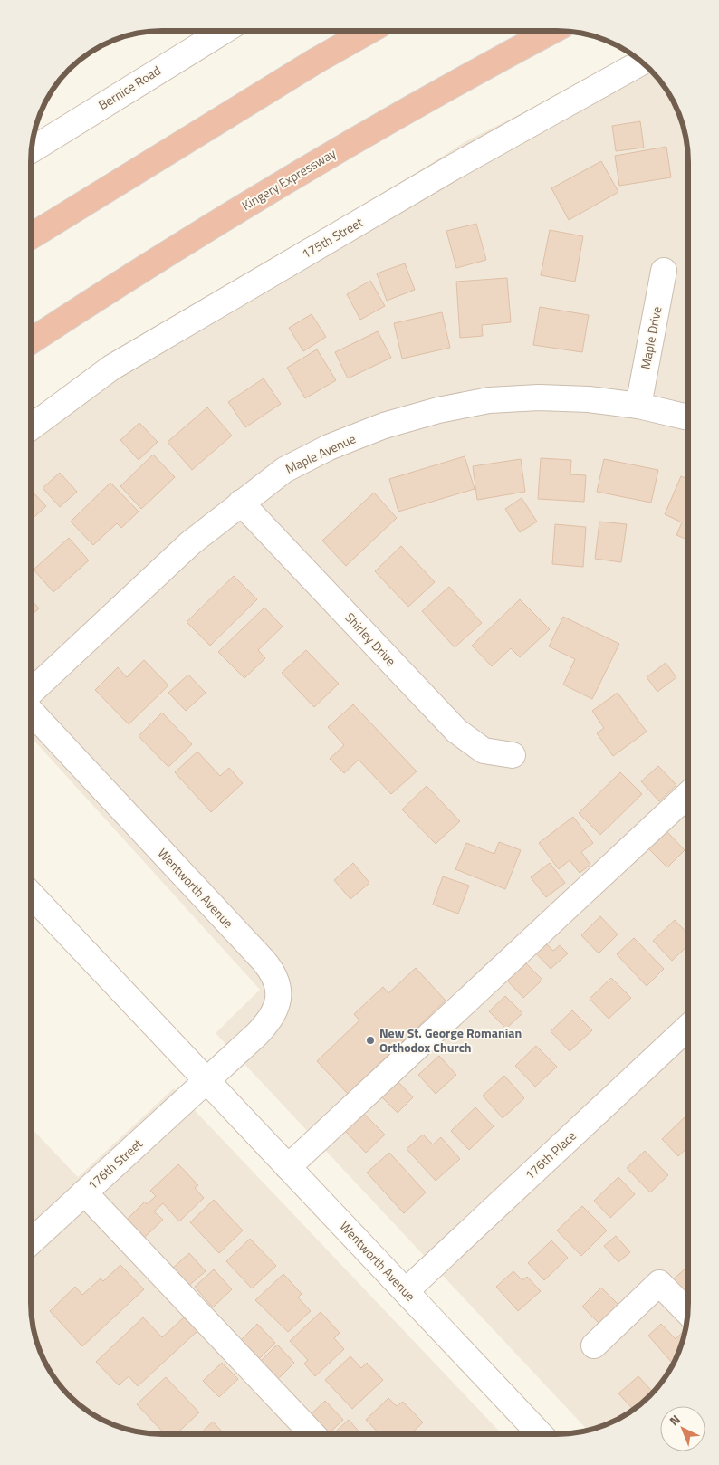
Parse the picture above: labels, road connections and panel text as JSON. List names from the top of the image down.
{
  "streets": {
    "highway": ["Kingery Expressway"],
    "street": [
      "Bernice Road",
      "175th Street",
      "Maple Drive",
      "Maple Avenue",
      "Shirley Drive",
      "Wentworth Avenue",
      "176th Place",
      "176th Street"
    ]
  },
  "crossings": [
    ["Maple Drive", "Maple Avenue"],
    ["Maple Avenue", "Shirley Drive"],
    ["Wentworth Avenue", "176th Place"],
    ["Wentworth Avenue", "176th Street"]
  ],
  "places": ["New St. George Romanian Orthodox Church"],
  "north": "top left"
}
